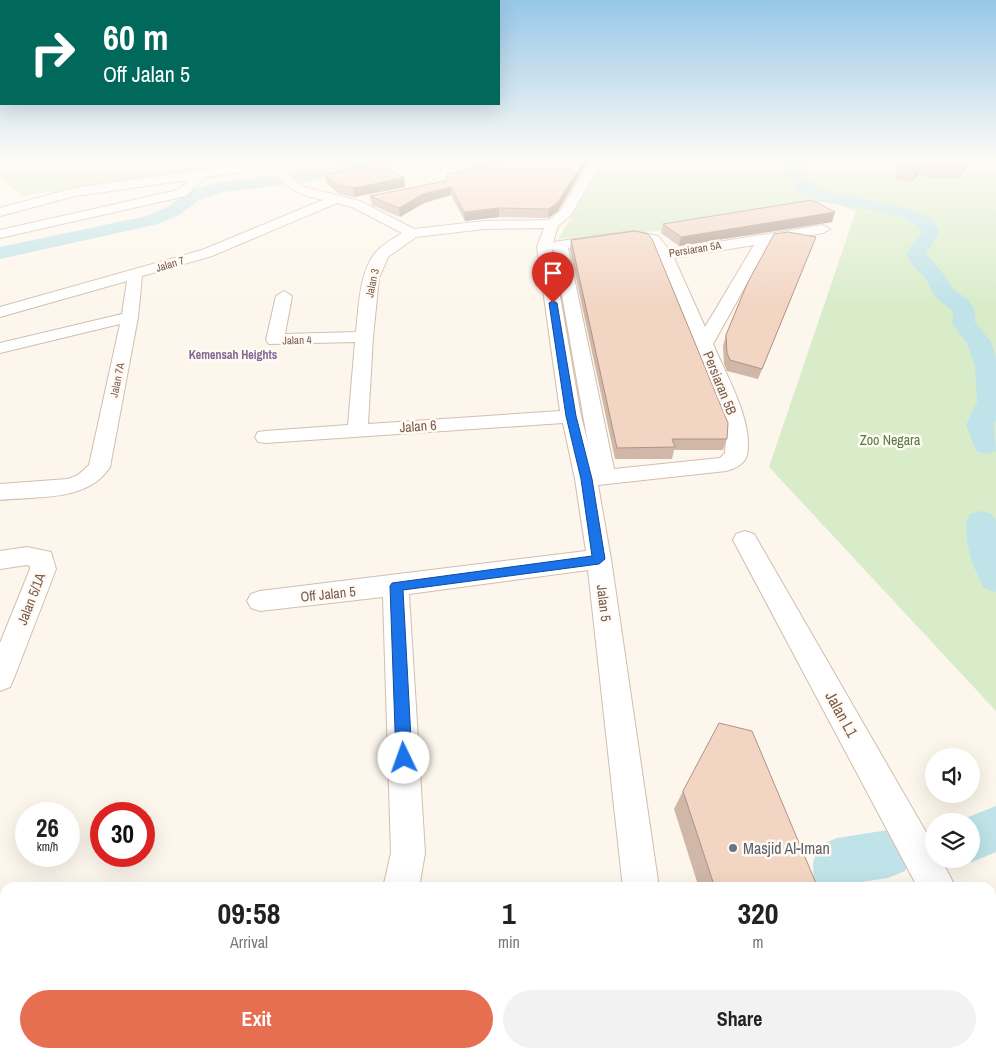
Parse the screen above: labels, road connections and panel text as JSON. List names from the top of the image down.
{
  "streets": {
    "street": [
      "Persiaran 5A",
      "Jalan 7",
      "Jalan 3",
      "Jalan 4",
      "Jalan 7A",
      "Persiaran 5B",
      "Jalan 6",
      "Off Jalan 5",
      "Jalan 5/1A",
      "Jalan 5",
      "Jalan L1"
    ]
  },
  "crossings": [
    ["Persiaran 5A", "Jalan 3"],
    ["Persiaran 5A", "Persiaran 5B"],
    ["Persiaran 5A", "Jalan 5"],
    ["Jalan 7", "Jalan 7A"],
    ["Jalan 3", "Jalan 4"],
    ["Jalan 3", "Jalan 6"],
    ["Jalan 3", "Jalan 5"],
    ["Persiaran 5B", "Jalan 5"],
    ["Jalan 6", "Jalan 5"],
    ["Off Jalan 5", "Jalan 5"]
  ],
  "districts": ["Kemensah Heights"],
  "parks": ["Zoo Negara"],
  "places": ["Masjid Al-Iman"],
  "page": {
    "turn": ["60 m", "Off Jalan 5"],
    "speed": "26 km/h",
    "limit": "30",
    "eta": [
      "09:58",
      "Arrival",
      "1",
      "min",
      "320",
      "m"
    ],
    "buttons": ["Exit", "Share"]
  }
}
